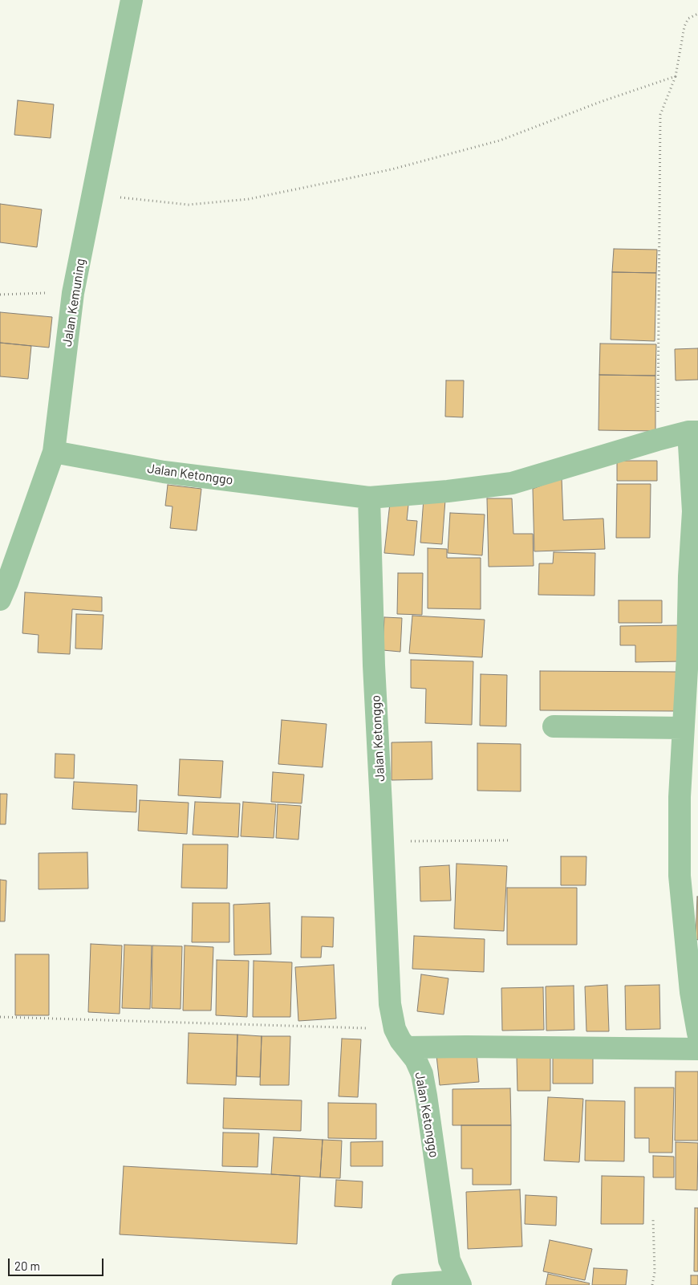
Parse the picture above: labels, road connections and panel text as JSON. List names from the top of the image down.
{
  "streets": {
    "street": ["Jalan Kemuning", "Jalan Ketonggo"]
  },
  "crossings": [
    ["Jalan Kemuning", "Jalan Ketonggo"]
  ],
  "scale_bar": "20 m"
}
